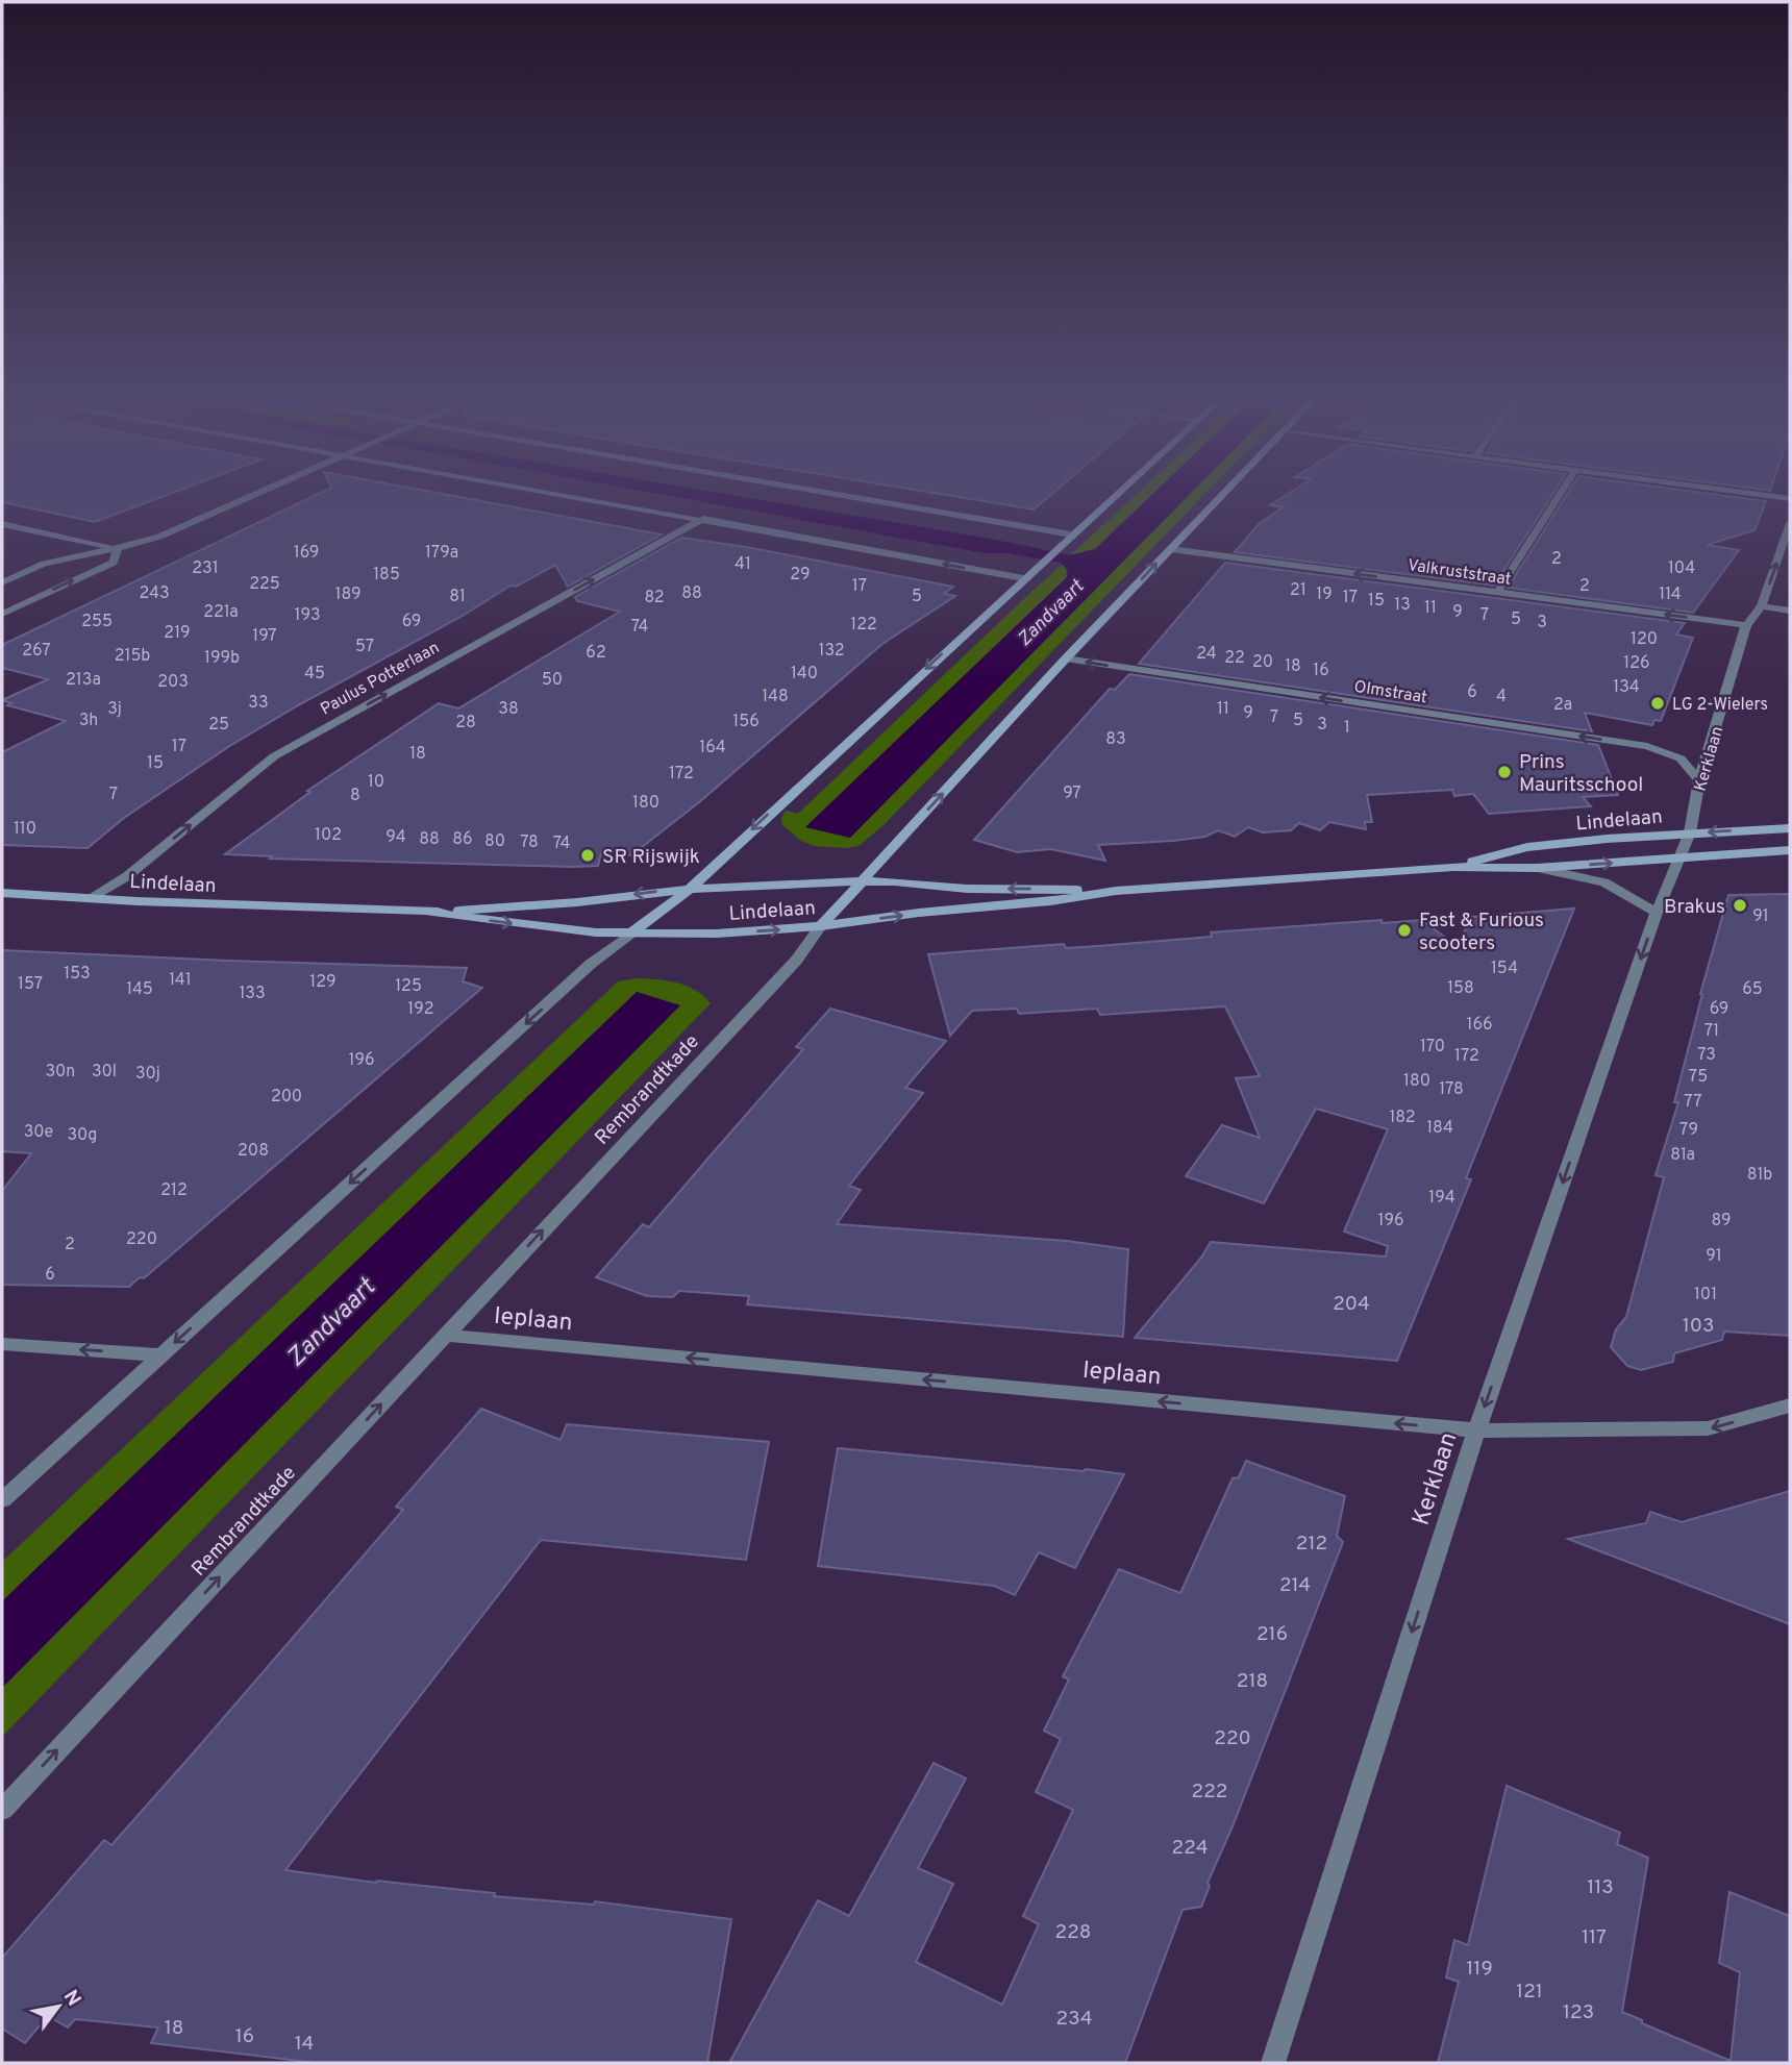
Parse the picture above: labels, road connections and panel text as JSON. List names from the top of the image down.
{
  "streets": {
    "street": [
      "Valkruststraat",
      "Paulus Potterlaan",
      "Olmstraat",
      "Kerklaan",
      "Lindelaan",
      "Rembrandtkade",
      "Ieplaan"
    ]
  },
  "crossings": [
    ["Valkruststraat", "Kerklaan"],
    ["Valkruststraat", "Rembrandtkade"],
    ["Paulus Potterlaan", "Lindelaan"],
    ["Olmstraat", "Kerklaan"],
    ["Olmstraat", "Rembrandtkade"],
    ["Kerklaan", "Lindelaan"],
    ["Kerklaan", "Ieplaan"],
    ["Lindelaan", "Rembrandtkade"],
    ["Rembrandtkade", "Ieplaan"]
  ],
  "one_way": [
    "Valkruststraat",
    "Paulus Potterlaan",
    "Olmstraat",
    "Kerklaan",
    "Ieplaan"
  ],
  "water": ["Zandvaart"],
  "places": [
    "LG 2-Wielers",
    "Prins Mauritsschool",
    "SR Rijswijk",
    "Brakus",
    "Fast & Furious scooters"
  ],
  "house_numbers": [
    "169",
    "179a",
    "2",
    "41",
    "231",
    "104",
    "185",
    "29",
    "225",
    "17",
    "2",
    "21",
    "243",
    "88",
    "189",
    "19",
    "114",
    "81",
    "5",
    "82",
    "17",
    "15",
    "13",
    "11",
    "221a",
    "9",
    "193",
    "7",
    "5",
    "255",
    "69",
    "3",
    "122",
    "74",
    "219",
    "197",
    "120",
    "57",
    "267",
    "132",
    "62",
    "24",
    "215b",
    "199b",
    "22",
    "20",
    "126",
    "18",
    "16",
    "45",
    "140",
    "213a",
    "50",
    "203",
    "134",
    "6",
    "148",
    "4",
    "33",
    "2a",
    "3j",
    "38",
    "11",
    "9",
    "7",
    "3h",
    "5",
    "156",
    "28",
    "25",
    "3",
    "1",
    "83",
    "17",
    "164",
    "18",
    "15",
    "172",
    "10",
    "97",
    "7",
    "8",
    "180",
    "110",
    "102",
    "94",
    "88",
    "86",
    "80",
    "78",
    "74",
    "91",
    "154",
    "153",
    "141",
    "129",
    "157",
    "125",
    "158",
    "145",
    "65",
    "133",
    "192",
    "69",
    "166",
    "71",
    "170",
    "73",
    "172",
    "196",
    "30n",
    "30l",
    "30j",
    "75",
    "180",
    "178",
    "200",
    "77",
    "182",
    "184",
    "79",
    "30e",
    "30g",
    "208",
    "81a",
    "81b",
    "212",
    "194",
    "196",
    "89",
    "220",
    "2",
    "91",
    "6",
    "101",
    "204",
    "103",
    "212",
    "214",
    "216",
    "218",
    "220",
    "222",
    "224",
    "113",
    "228",
    "117",
    "119",
    "121",
    "123",
    "234",
    "18",
    "16",
    "14"
  ],
  "north": "top right"
}
